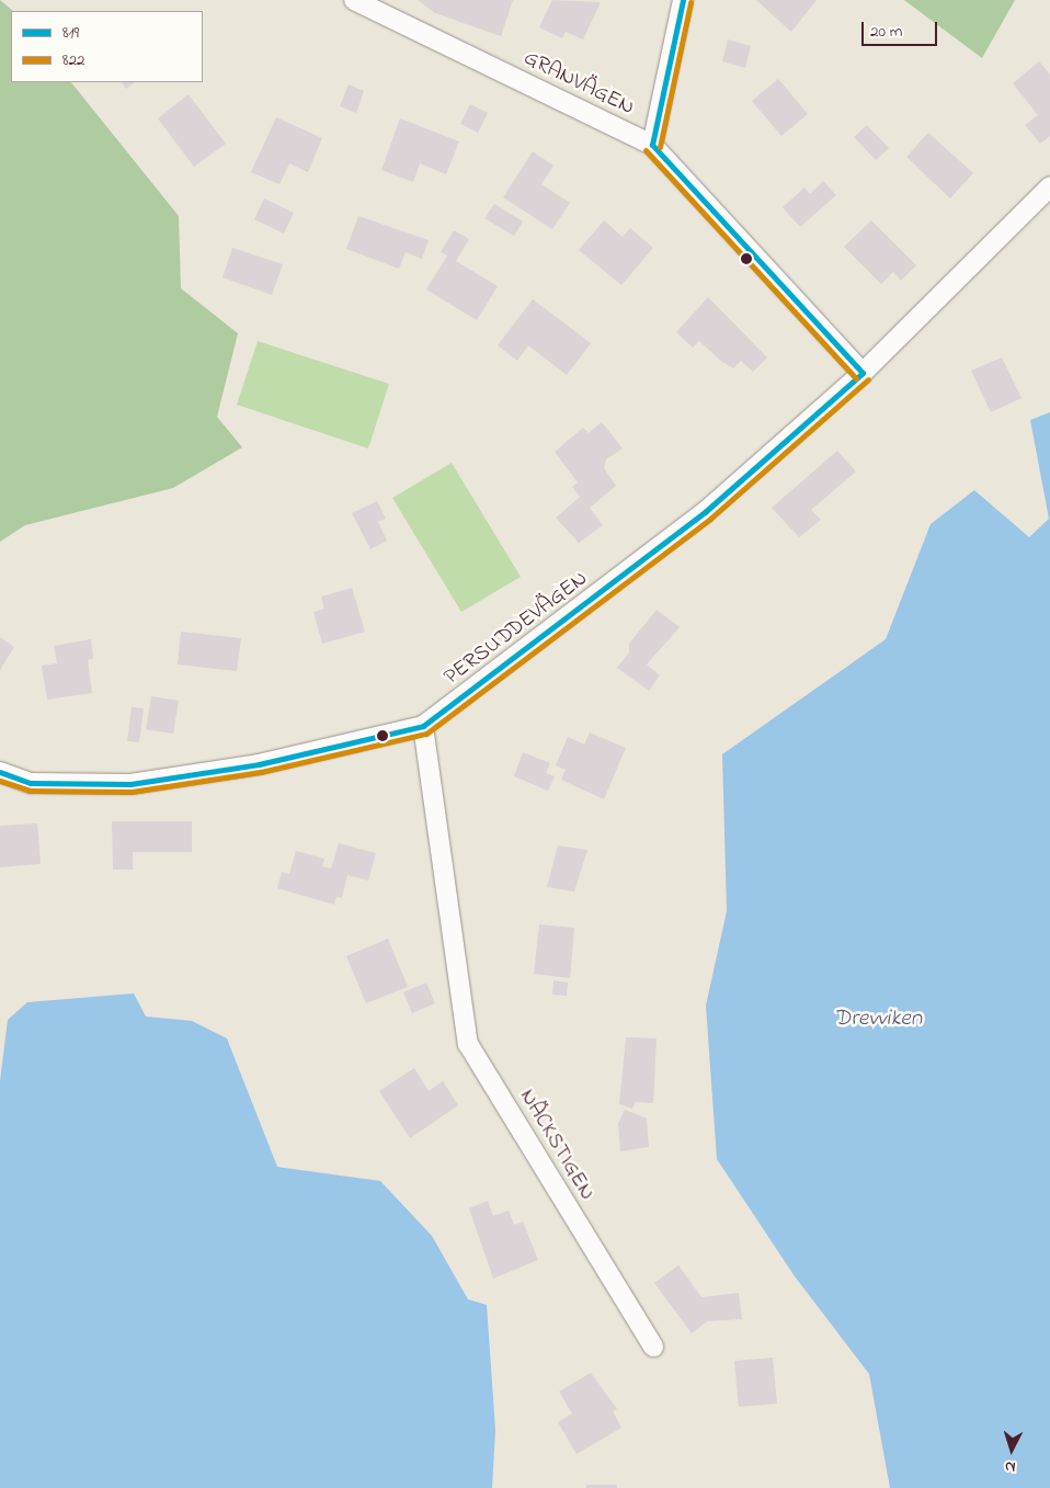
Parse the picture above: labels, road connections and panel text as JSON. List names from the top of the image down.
{
  "streets": {
    "street": ["GRANVÄGEN", "PERSUDDEVÄGEN", "NÄCKSTIGEN"]
  },
  "crossings": [
    ["GRANVÄGEN", "PERSUDDEVÄGEN"],
    ["PERSUDDEVÄGEN", "NÄCKSTIGEN"]
  ],
  "water": ["Drevviken"],
  "lines": ["transit line 819", "transit line 822"],
  "legend": ["819", "822"],
  "scale_bar": "20 m",
  "north": "bottom"
}
